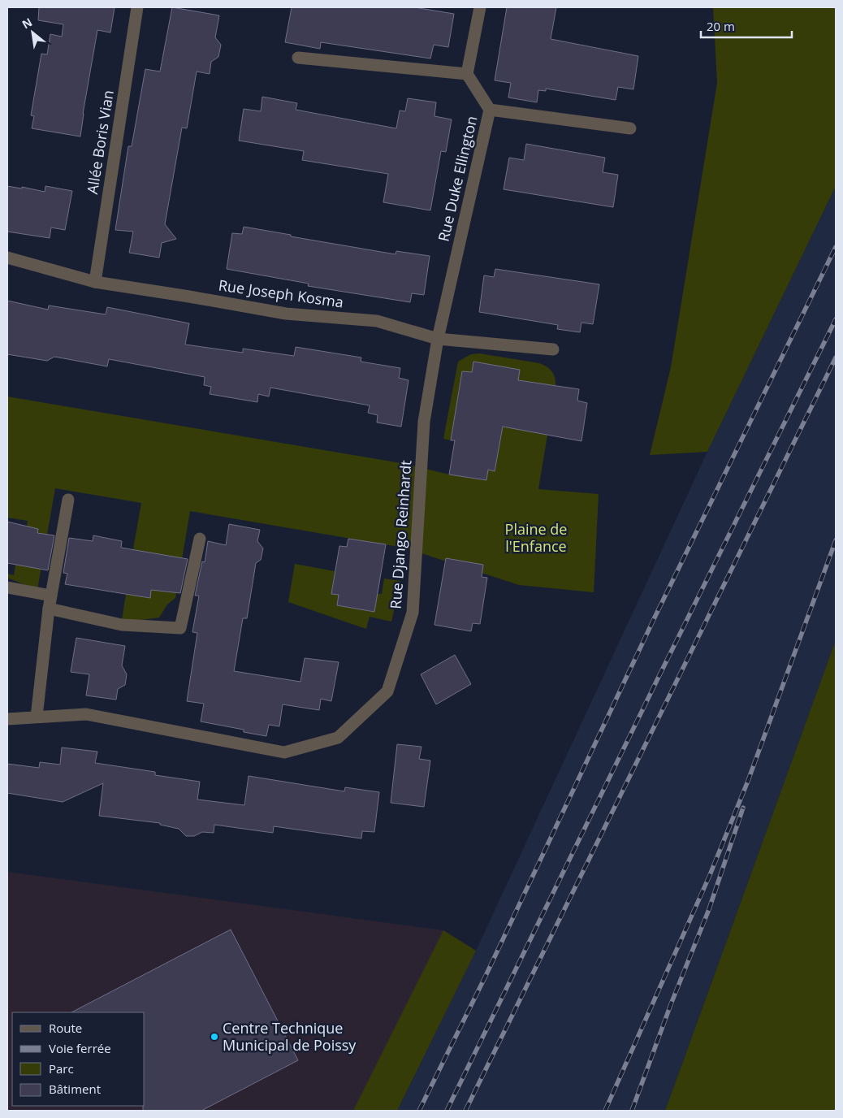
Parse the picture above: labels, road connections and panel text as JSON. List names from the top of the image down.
{
  "streets": {
    "street": [
      "Allée Boris Vian",
      "Rue Duke Ellington",
      "Rue Joseph Kosma",
      "Rue Django Reinhardt"
    ]
  },
  "crossings": [
    ["Allée Boris Vian", "Rue Joseph Kosma"],
    ["Rue Duke Ellington", "Rue Joseph Kosma"],
    ["Rue Duke Ellington", "Rue Django Reinhardt"],
    ["Rue Joseph Kosma", "Rue Django Reinhardt"]
  ],
  "parks": ["Plaine de l'Enfance"],
  "places": ["Centre Technique Municipal de Poissy"],
  "legend": [
    "Route",
    "Voie ferrée",
    "Parc",
    "Bâtiment"
  ],
  "scale_bar": "20 m",
  "north": "top left"
}
